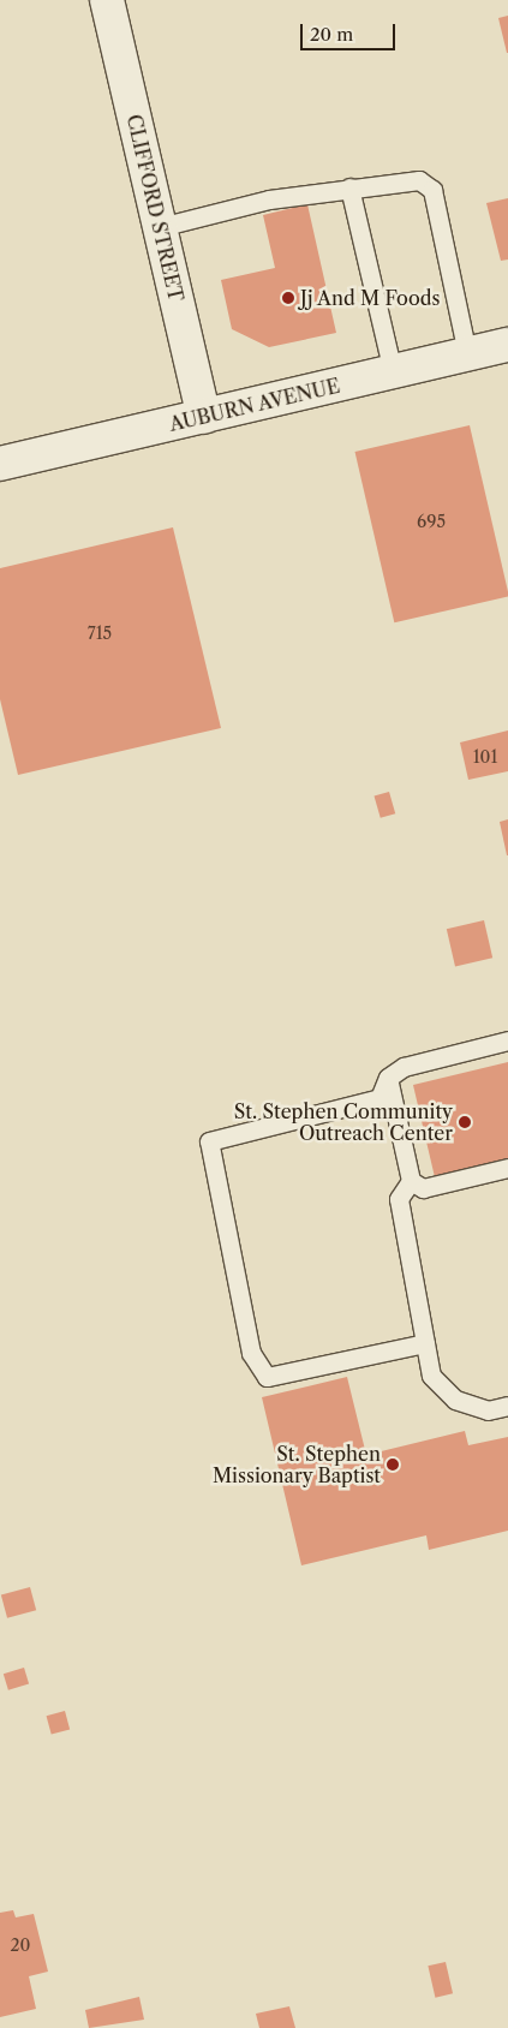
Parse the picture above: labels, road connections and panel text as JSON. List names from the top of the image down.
{
  "streets": {
    "main road": ["CLIFFORD STREET", "AUBURN AVENUE"]
  },
  "crossings": [
    ["CLIFFORD STREET", "AUBURN AVENUE"]
  ],
  "places": ["Jj And M Foods", "St. Stephen Community Outreach Center", "St. Stephen Missionary Baptist"],
  "house_numbers": [
    "695",
    "715",
    "101",
    "20"
  ],
  "scale_bar": "20 m"
}
